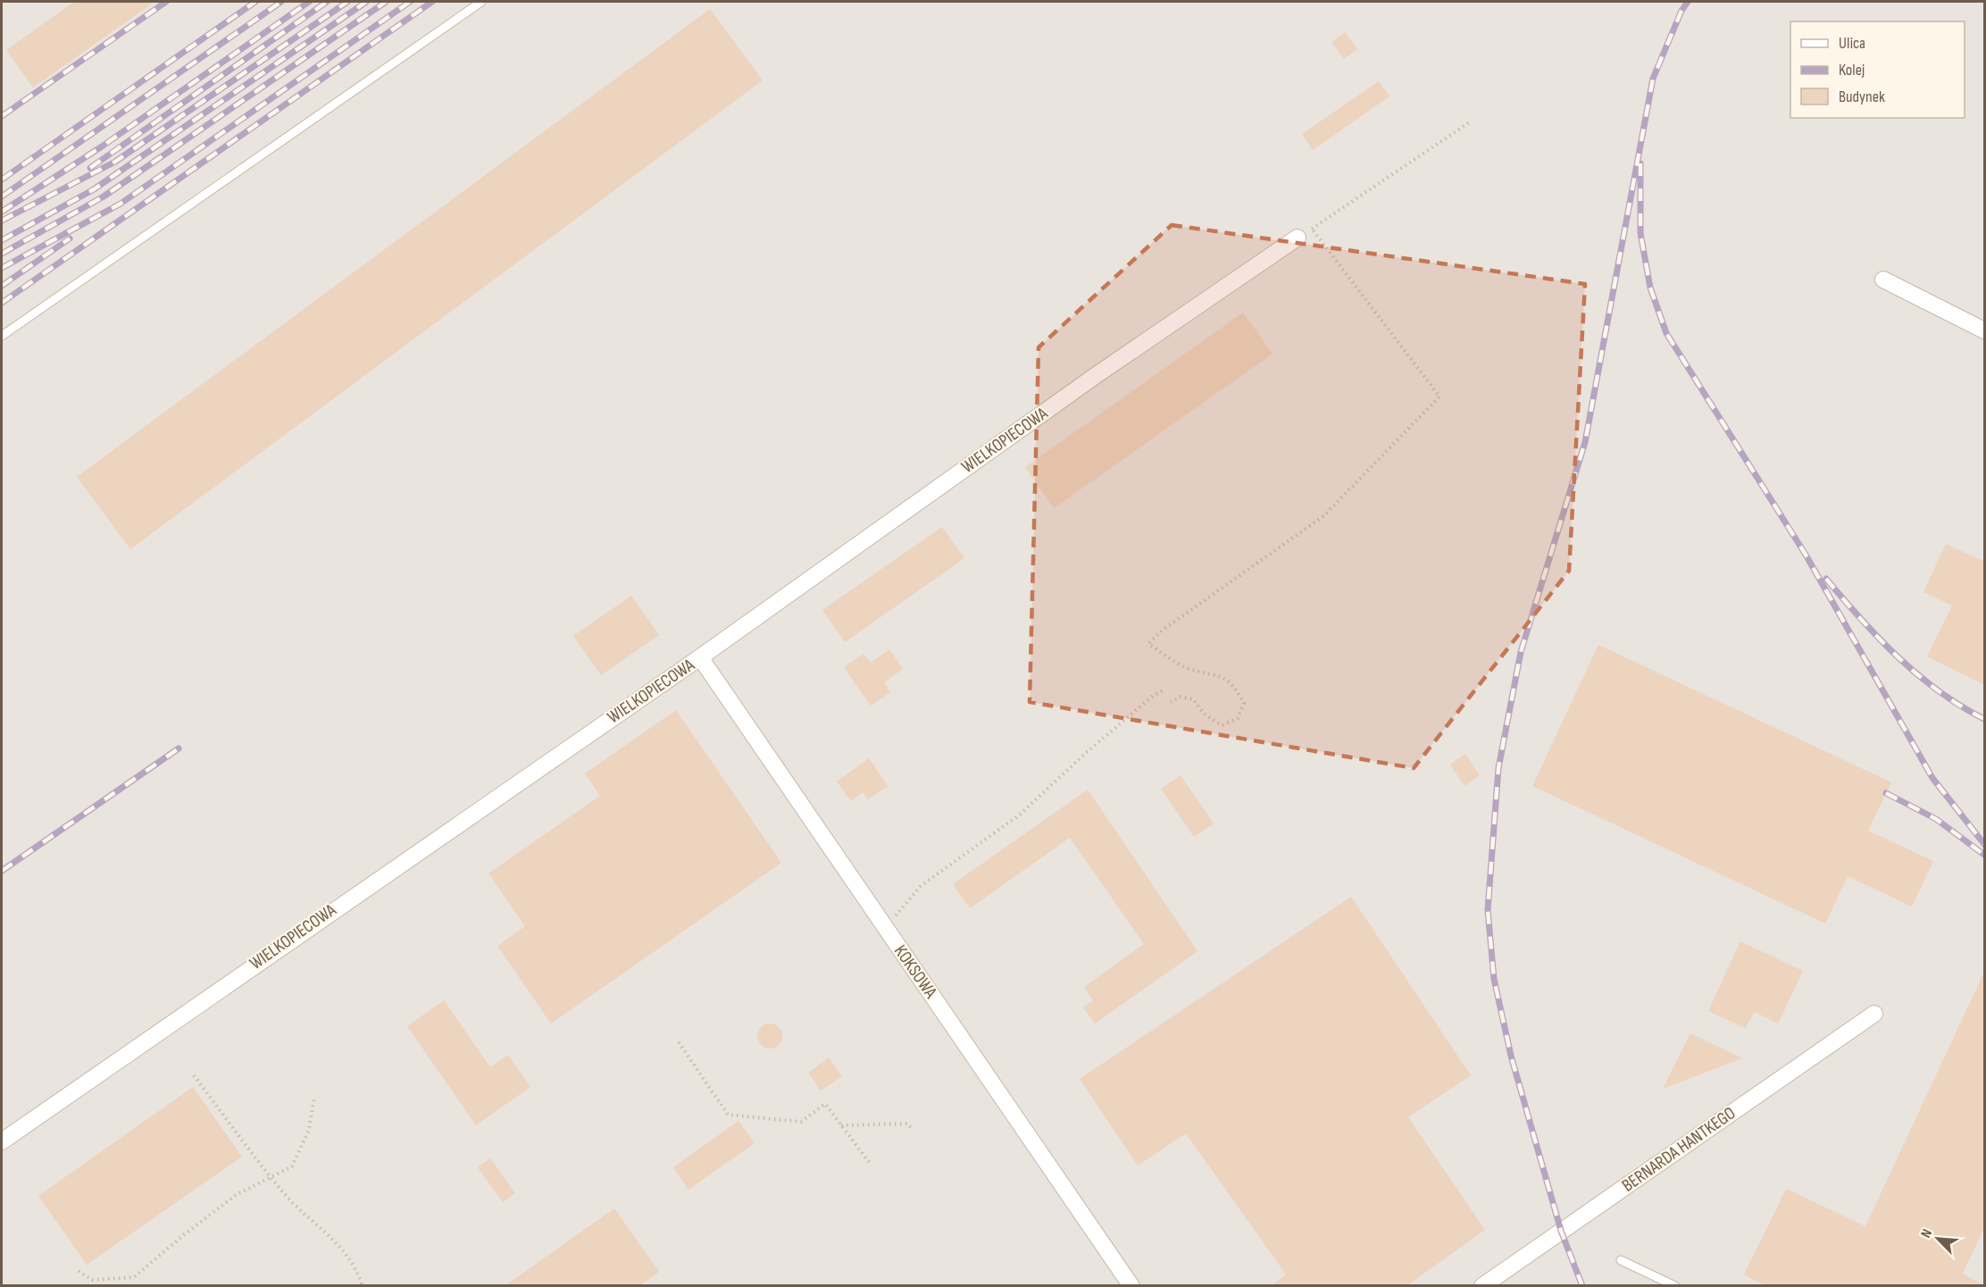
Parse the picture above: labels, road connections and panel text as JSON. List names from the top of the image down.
{
  "streets": {
    "street": ["WIELKOPIECOWA", "KOKSOWA", "BERNARDA HANTKEGO"]
  },
  "crossings": [
    ["WIELKOPIECOWA", "KOKSOWA"]
  ],
  "legend": ["Ulica", "Kolej", "Budynek"],
  "north": "top left"
}
